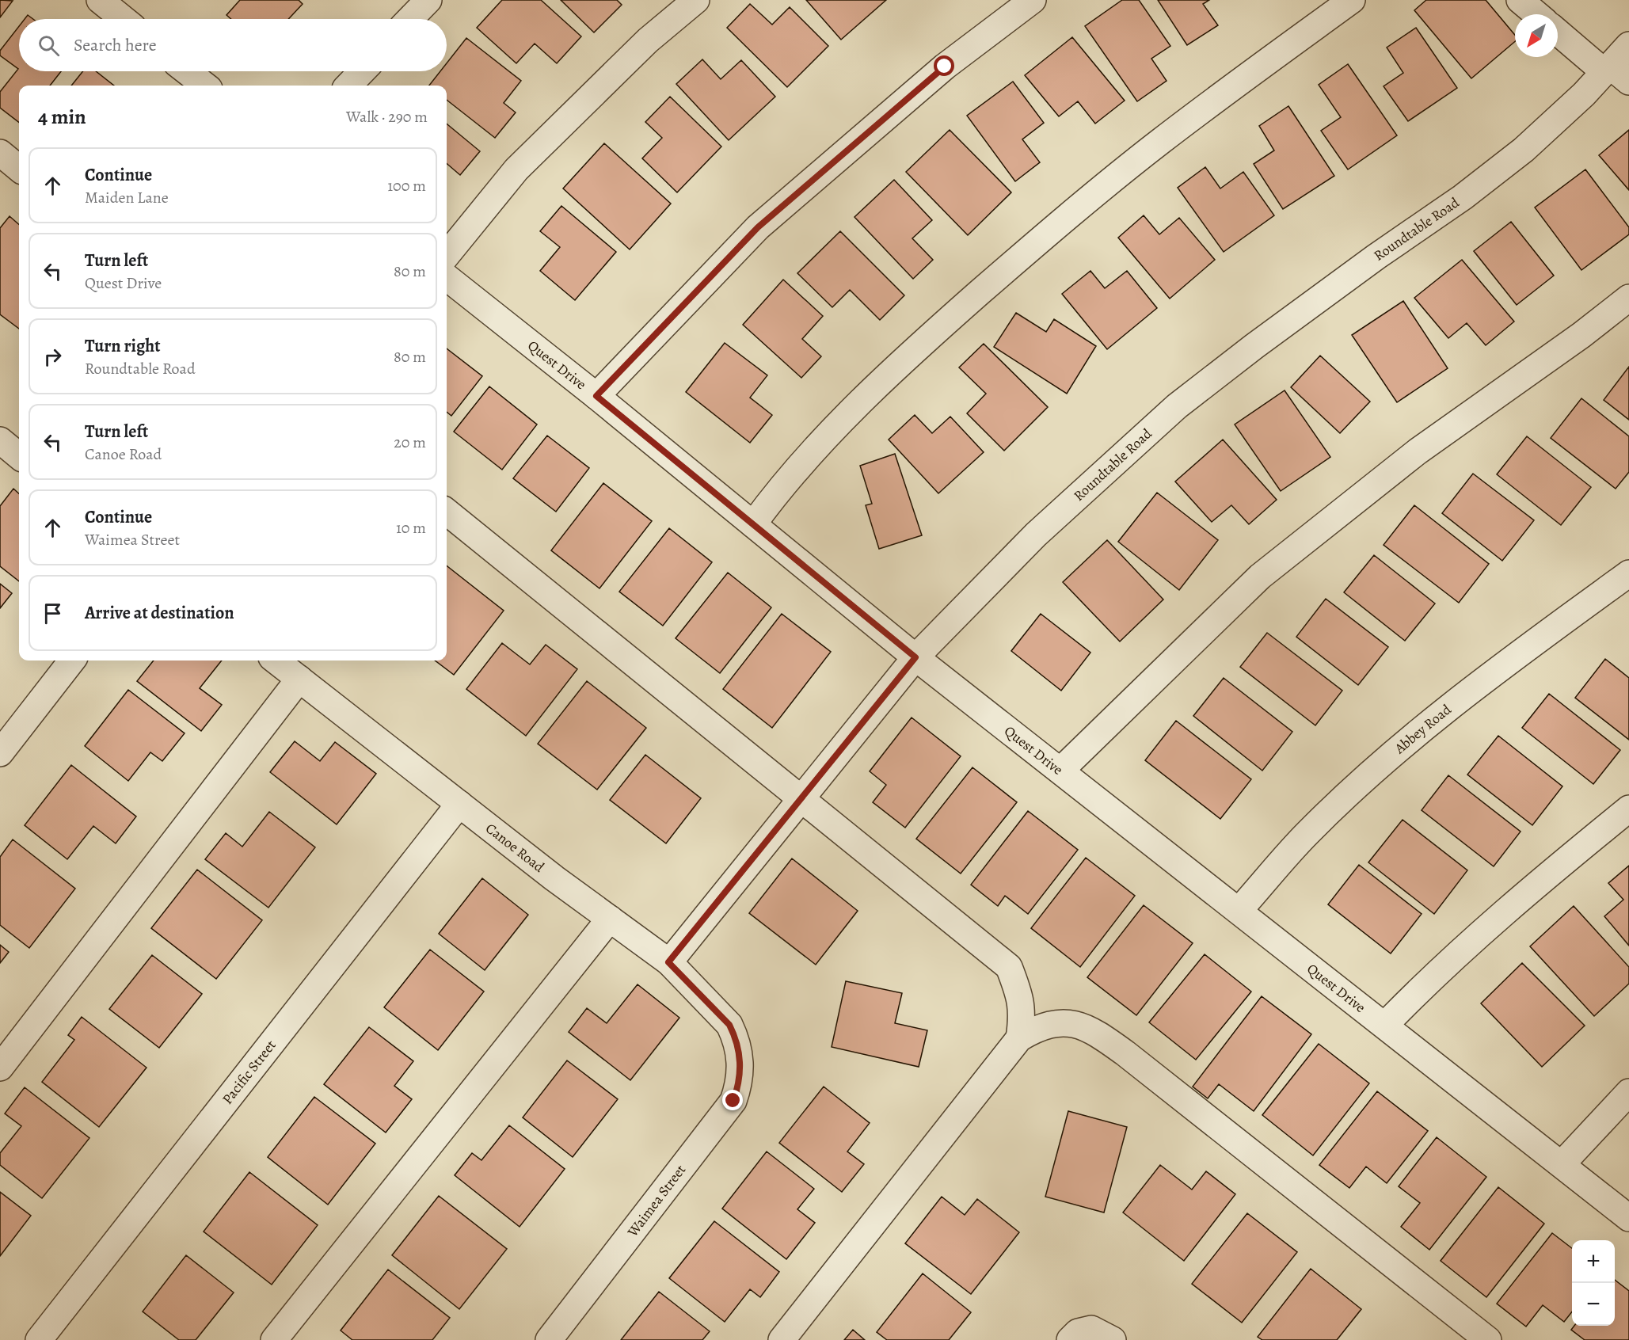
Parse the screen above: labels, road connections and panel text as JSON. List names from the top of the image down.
{
  "streets": {
    "street": [
      "Roundtable Road",
      "Quest Drive",
      "Abbey Road",
      "Canoe Road",
      "Pacific Street",
      "Waimea Street"
    ]
  },
  "crossings": [
    ["Roundtable Road", "Quest Drive"],
    ["Roundtable Road", "Canoe Road"],
    ["Quest Drive", "Abbey Road"],
    ["Canoe Road", "Pacific Street"],
    ["Canoe Road", "Waimea Street"]
  ],
  "north": "bottom left",
  "page": {
    "search": "Search here",
    "heading": ["4 min", "Walk · 290 m"],
    "list": [
      ["Continue", "Maiden Lane", "100 m"],
      ["Turn left", "Quest Drive", "80 m"],
      ["Turn right", "Roundtable Road", "80 m"],
      ["Turn left", "Canoe Road", "20 m"],
      ["Continue", "Waimea Street", "10 m"],
      "Arrive at destination"
    ],
    "map_buttons": ["+", "−"]
  }
}
